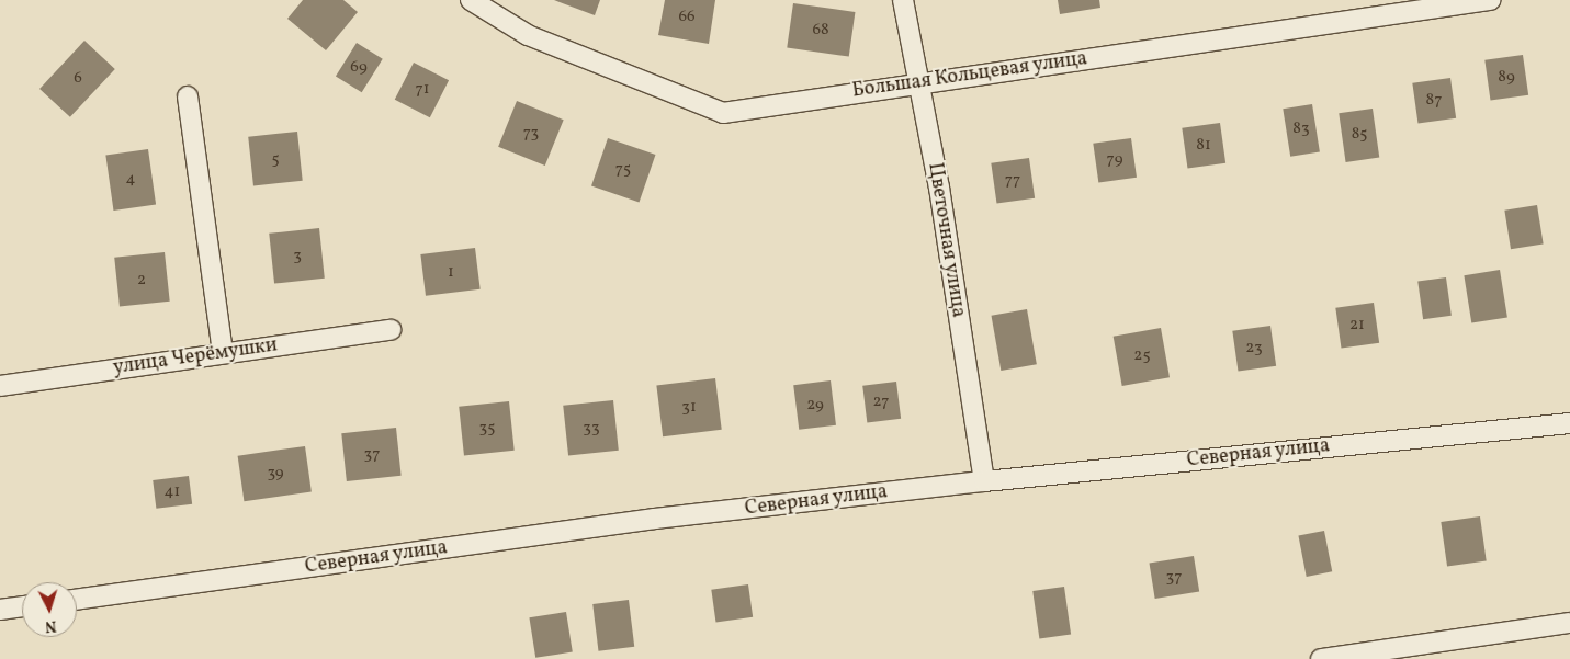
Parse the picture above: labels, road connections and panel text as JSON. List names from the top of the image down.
{
  "streets": {
    "street": [
      "Большая Кольцевая улица",
      "Цветочная улица",
      "улица Черёмушки",
      "Северная улица"
    ]
  },
  "crossings": [
    ["Большая Кольцевая улица", "Цветочная улица"],
    ["Цветочная улица", "Северная улица"]
  ],
  "house_numbers": [
    "66",
    "68",
    "69",
    "89",
    "6",
    "71",
    "87",
    "83",
    "73",
    "85",
    "81",
    "5",
    "79",
    "75",
    "4",
    "77",
    "3",
    "1",
    "2",
    "21",
    "23",
    "25",
    "27",
    "29",
    "31",
    "35",
    "33",
    "37",
    "39",
    "41",
    "37"
  ],
  "north": "bottom"
}
